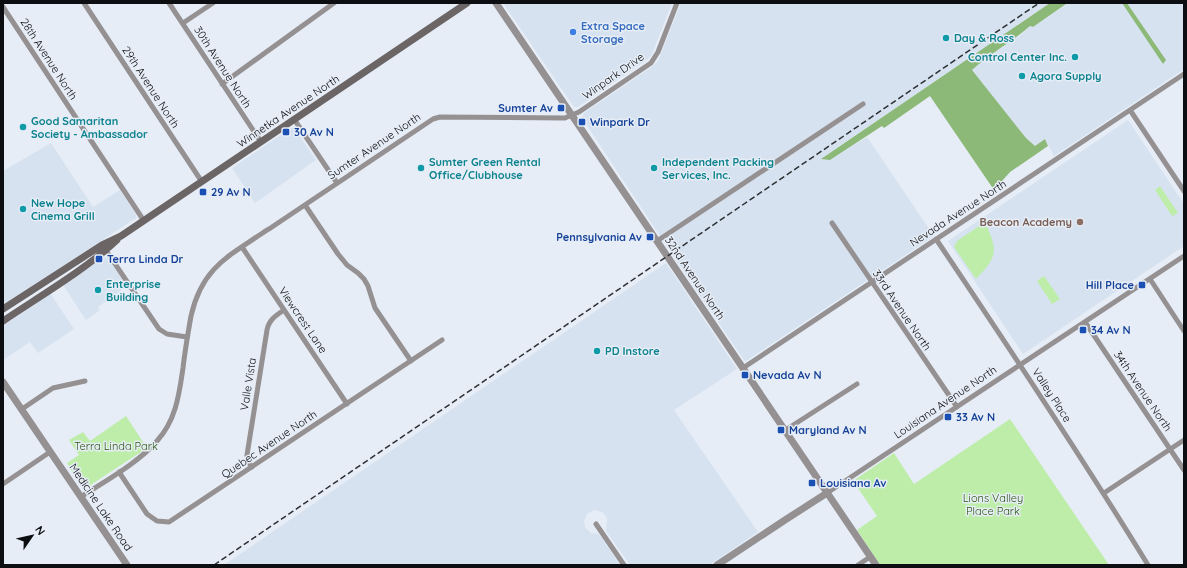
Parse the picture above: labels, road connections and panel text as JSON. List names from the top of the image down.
{
  "streets": {
    "main road": ["Winnetka Avenue North"],
    "street": [
      "28th Avenue North",
      "30th Avenue North",
      "Winpark Drive",
      "29th Avenue North",
      "Sumter Avenue North",
      "Nevada Avenue North",
      "32nd Avenue North",
      "33rd Avenue North",
      "Viewcrest Lane",
      "Valle Vista",
      "34th Avenue North",
      "Valley Place",
      "Louisiana Avenue North",
      "Quebec Avenue North",
      "Medicine Lake Road"
    ]
  },
  "crossings": [
    ["28th Avenue North", "Winnetka Avenue North"],
    ["30th Avenue North", "Winnetka Avenue North"],
    ["Winpark Drive", "Sumter Avenue North"],
    ["Winpark Drive", "32nd Avenue North"],
    ["29th Avenue North", "Winnetka Avenue North"],
    ["Sumter Avenue North", "32nd Avenue North"],
    ["Sumter Avenue North", "Viewcrest Lane"],
    ["Sumter Avenue North", "Quebec Avenue North"],
    ["Sumter Avenue North", "Medicine Lake Road"],
    ["Nevada Avenue North", "32nd Avenue North"],
    ["Nevada Avenue North", "33rd Avenue North"],
    ["Nevada Avenue North", "Valley Place"],
    ["32nd Avenue North", "Louisiana Avenue North"],
    ["33rd Avenue North", "Louisiana Avenue North"],
    ["Viewcrest Lane", "Valle Vista"],
    ["Viewcrest Lane", "Quebec Avenue North"],
    ["Valle Vista", "Quebec Avenue North"],
    ["34th Avenue North", "Louisiana Avenue North"],
    ["Valley Place", "Louisiana Avenue North"]
  ],
  "parks": ["Terra Linda Park", "Lions Valley Place Park"],
  "places": {
    "other": [
      "Extra Space Storage",
      "Day & Ross",
      "Control Center Inc.",
      "Agora Supply",
      "Good Samaritan Society - Ambassador",
      "Sumter Green Rental Office/Clubhouse",
      "Independent Packing Services, Inc.",
      "New Hope Cinema Grill",
      "Beacon Academy",
      "Enterprise Building",
      "PD Instore"
    ],
    "transit": [
      "Sumter Av",
      "Winpark Dr",
      "30 Av N",
      "29 Av N",
      "Pennsylvania Av",
      "Terra Linda Dr",
      "Hill Place",
      "34 Av N",
      "Nevada Av N",
      "33 Av N",
      "Maryland Av N",
      "Louisiana Av"
    ]
  },
  "north": "top right"
}
